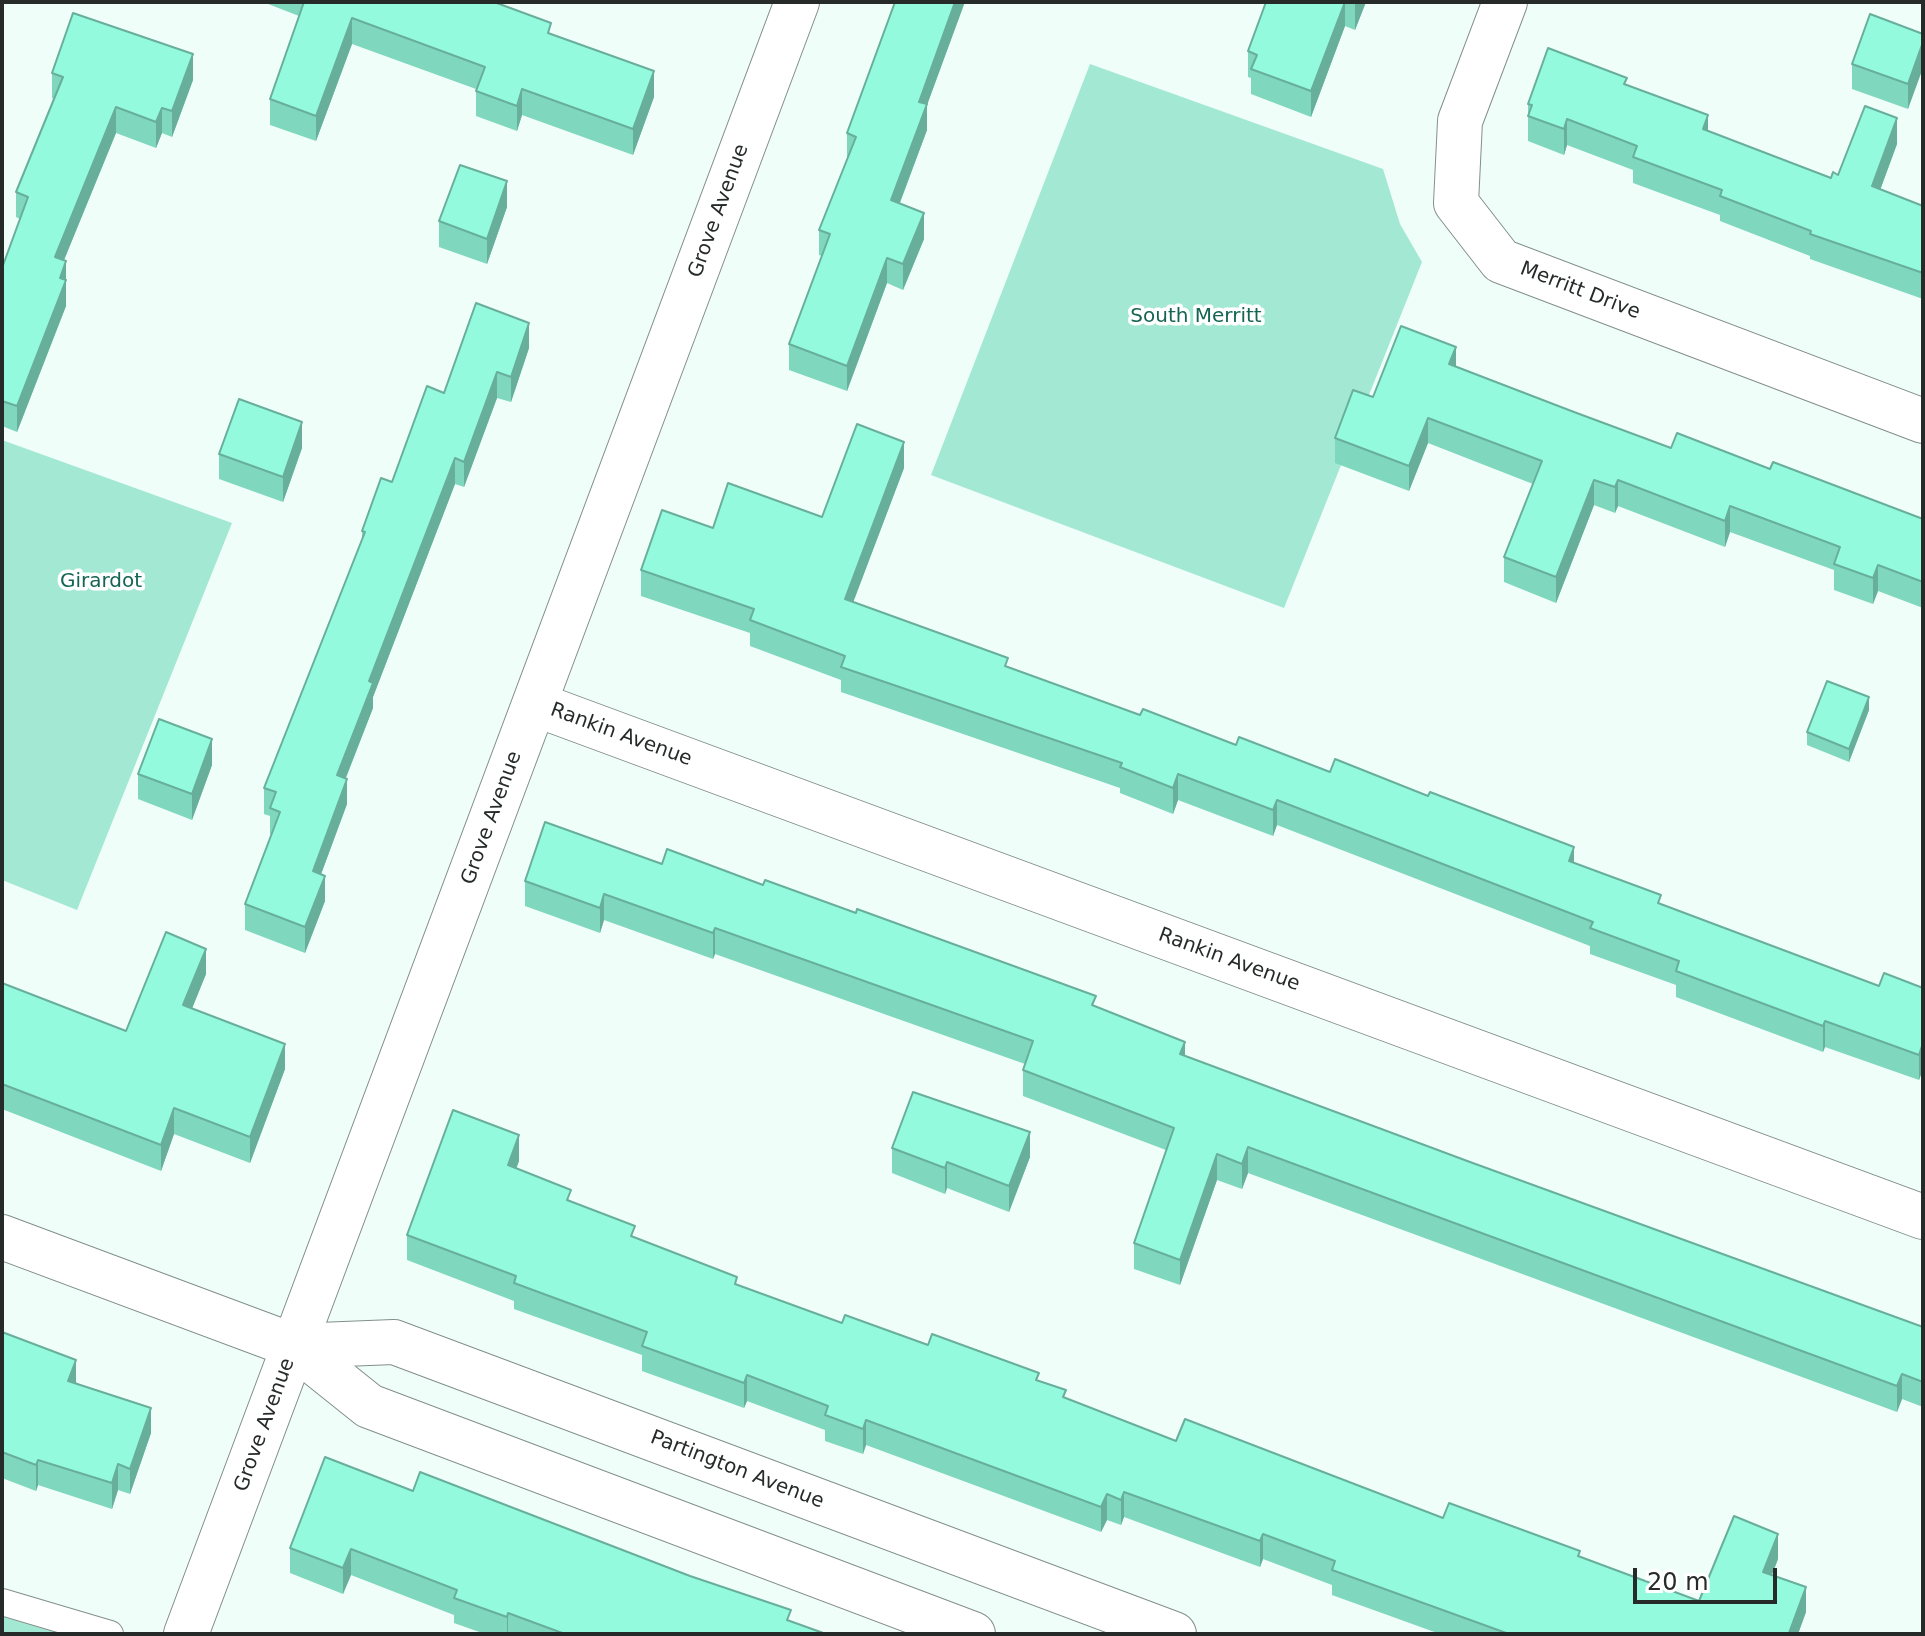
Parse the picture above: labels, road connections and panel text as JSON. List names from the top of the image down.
{
  "streets": {
    "street": [
      "Grove Avenue",
      "Merritt Drive",
      "Rankin Avenue",
      "Partington Avenue"
    ]
  },
  "crossings": [
    ["Grove Avenue", "Rankin Avenue"],
    ["Grove Avenue", "Partington Avenue"]
  ],
  "parks": ["South Merritt", "Girardot"],
  "scale_bar": "20 m"
}
